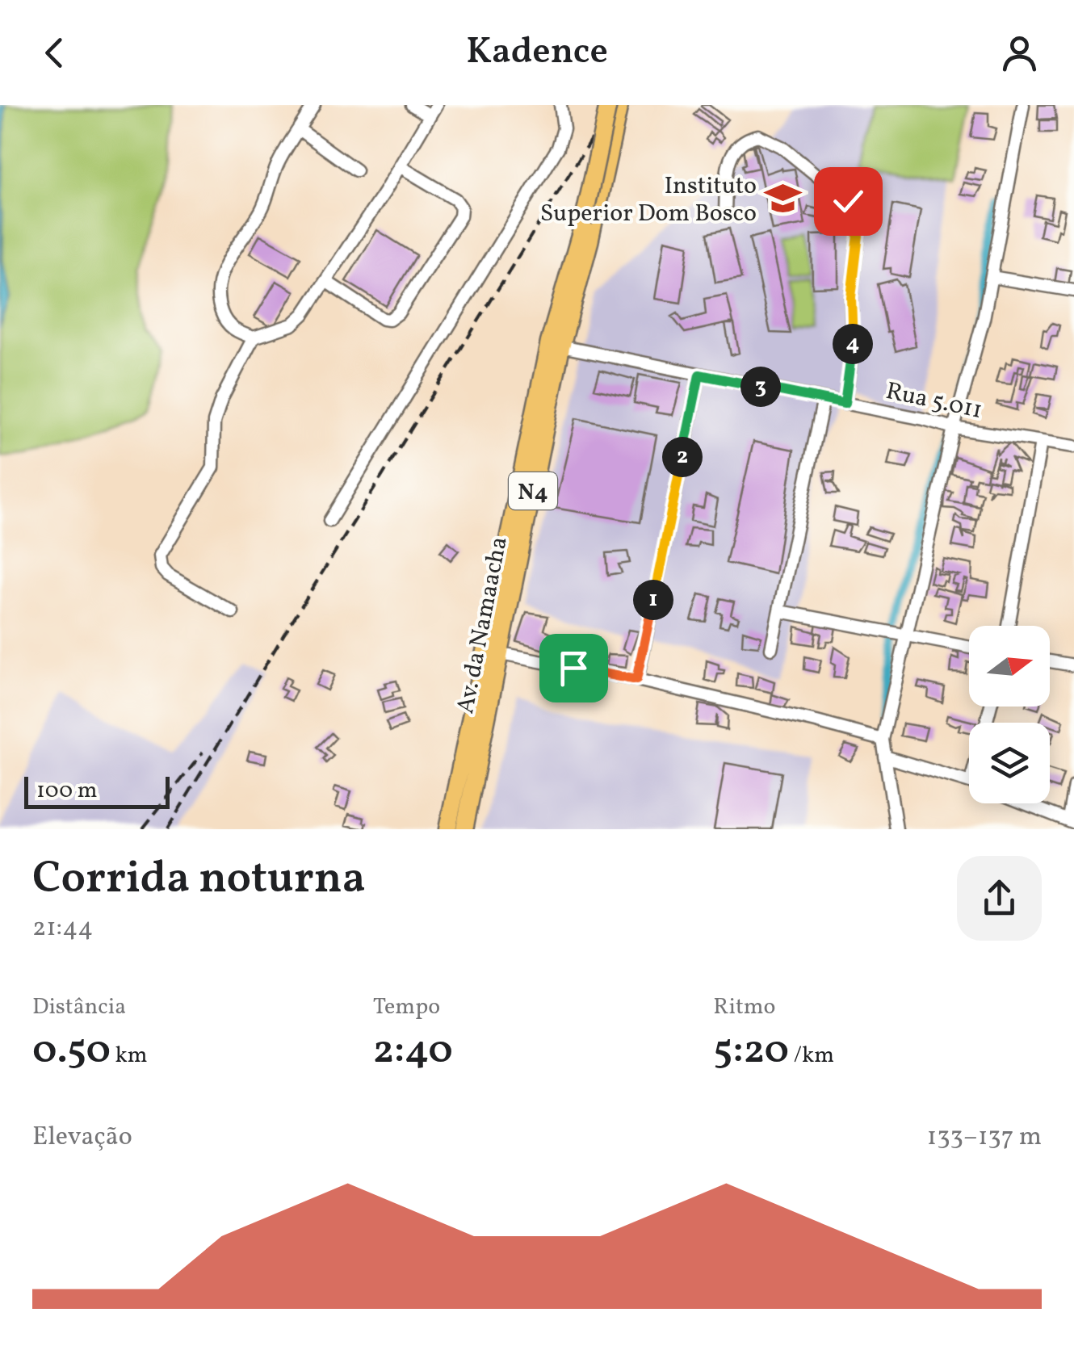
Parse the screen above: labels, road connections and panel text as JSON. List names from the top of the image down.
{
  "streets": {
    "highway": ["N4", "Av. da Namaacha"],
    "street": ["Rua 5.011"]
  },
  "crossings": [
    ["Rua 5.011", "Av. da Namaacha"]
  ],
  "places": {
    "school or university": ["Instituto Superior Dom Bosco"]
  },
  "scale_bar": "100 m",
  "north": "right",
  "page": {
    "header": "Kadence",
    "pins": [
      "4",
      "3",
      "2",
      "1"
    ],
    "scale": "100 m",
    "heading": ["Corrida noturna", "21:44"],
    "stats": [
      ["Distância", "0.50 km"],
      ["Tempo", "2:40"],
      ["Ritmo", "5:20 /km"]
    ],
    "chart": ["Elevação", "133–137 m"]
  }
}
